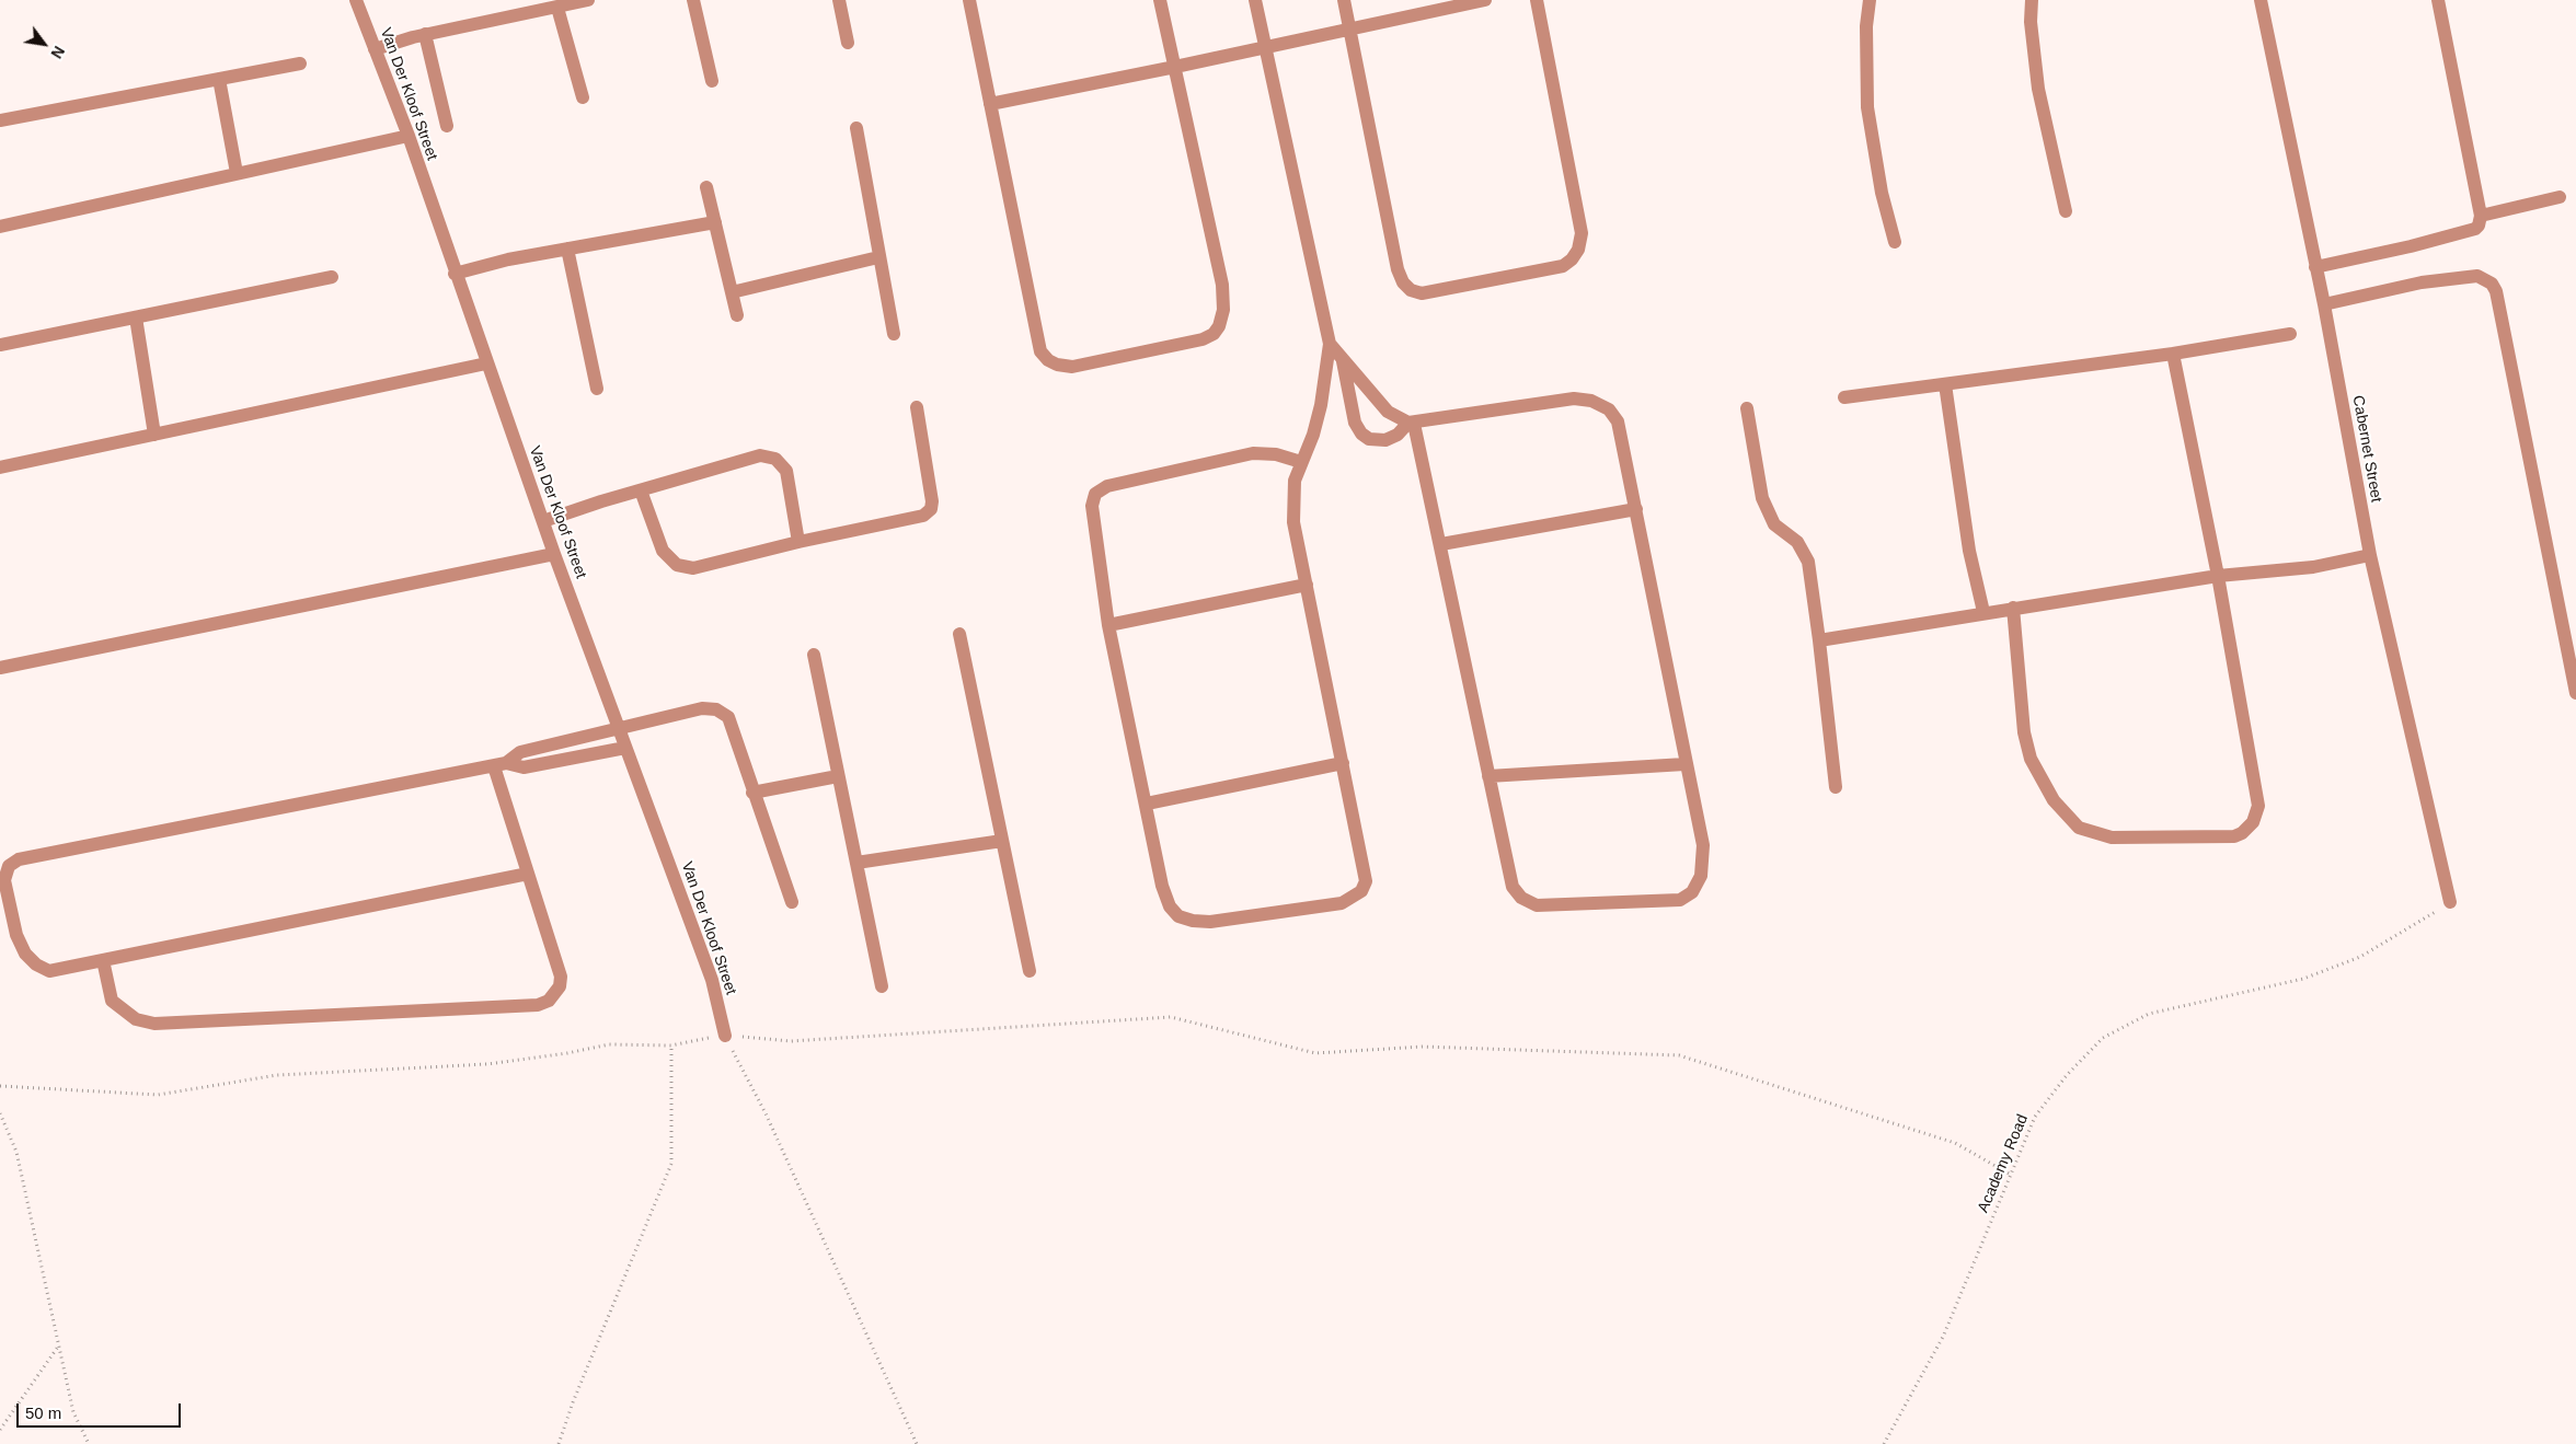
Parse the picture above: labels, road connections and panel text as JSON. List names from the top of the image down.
{
  "streets": {
    "street": ["Van Der Kloof Street", "Cabernet Street"],
    "path": ["Academy Road"]
  },
  "crossings": [
    ["Cabernet Street", "Academy Road"]
  ],
  "scale_bar": "50 m",
  "north": "bottom right"
}
